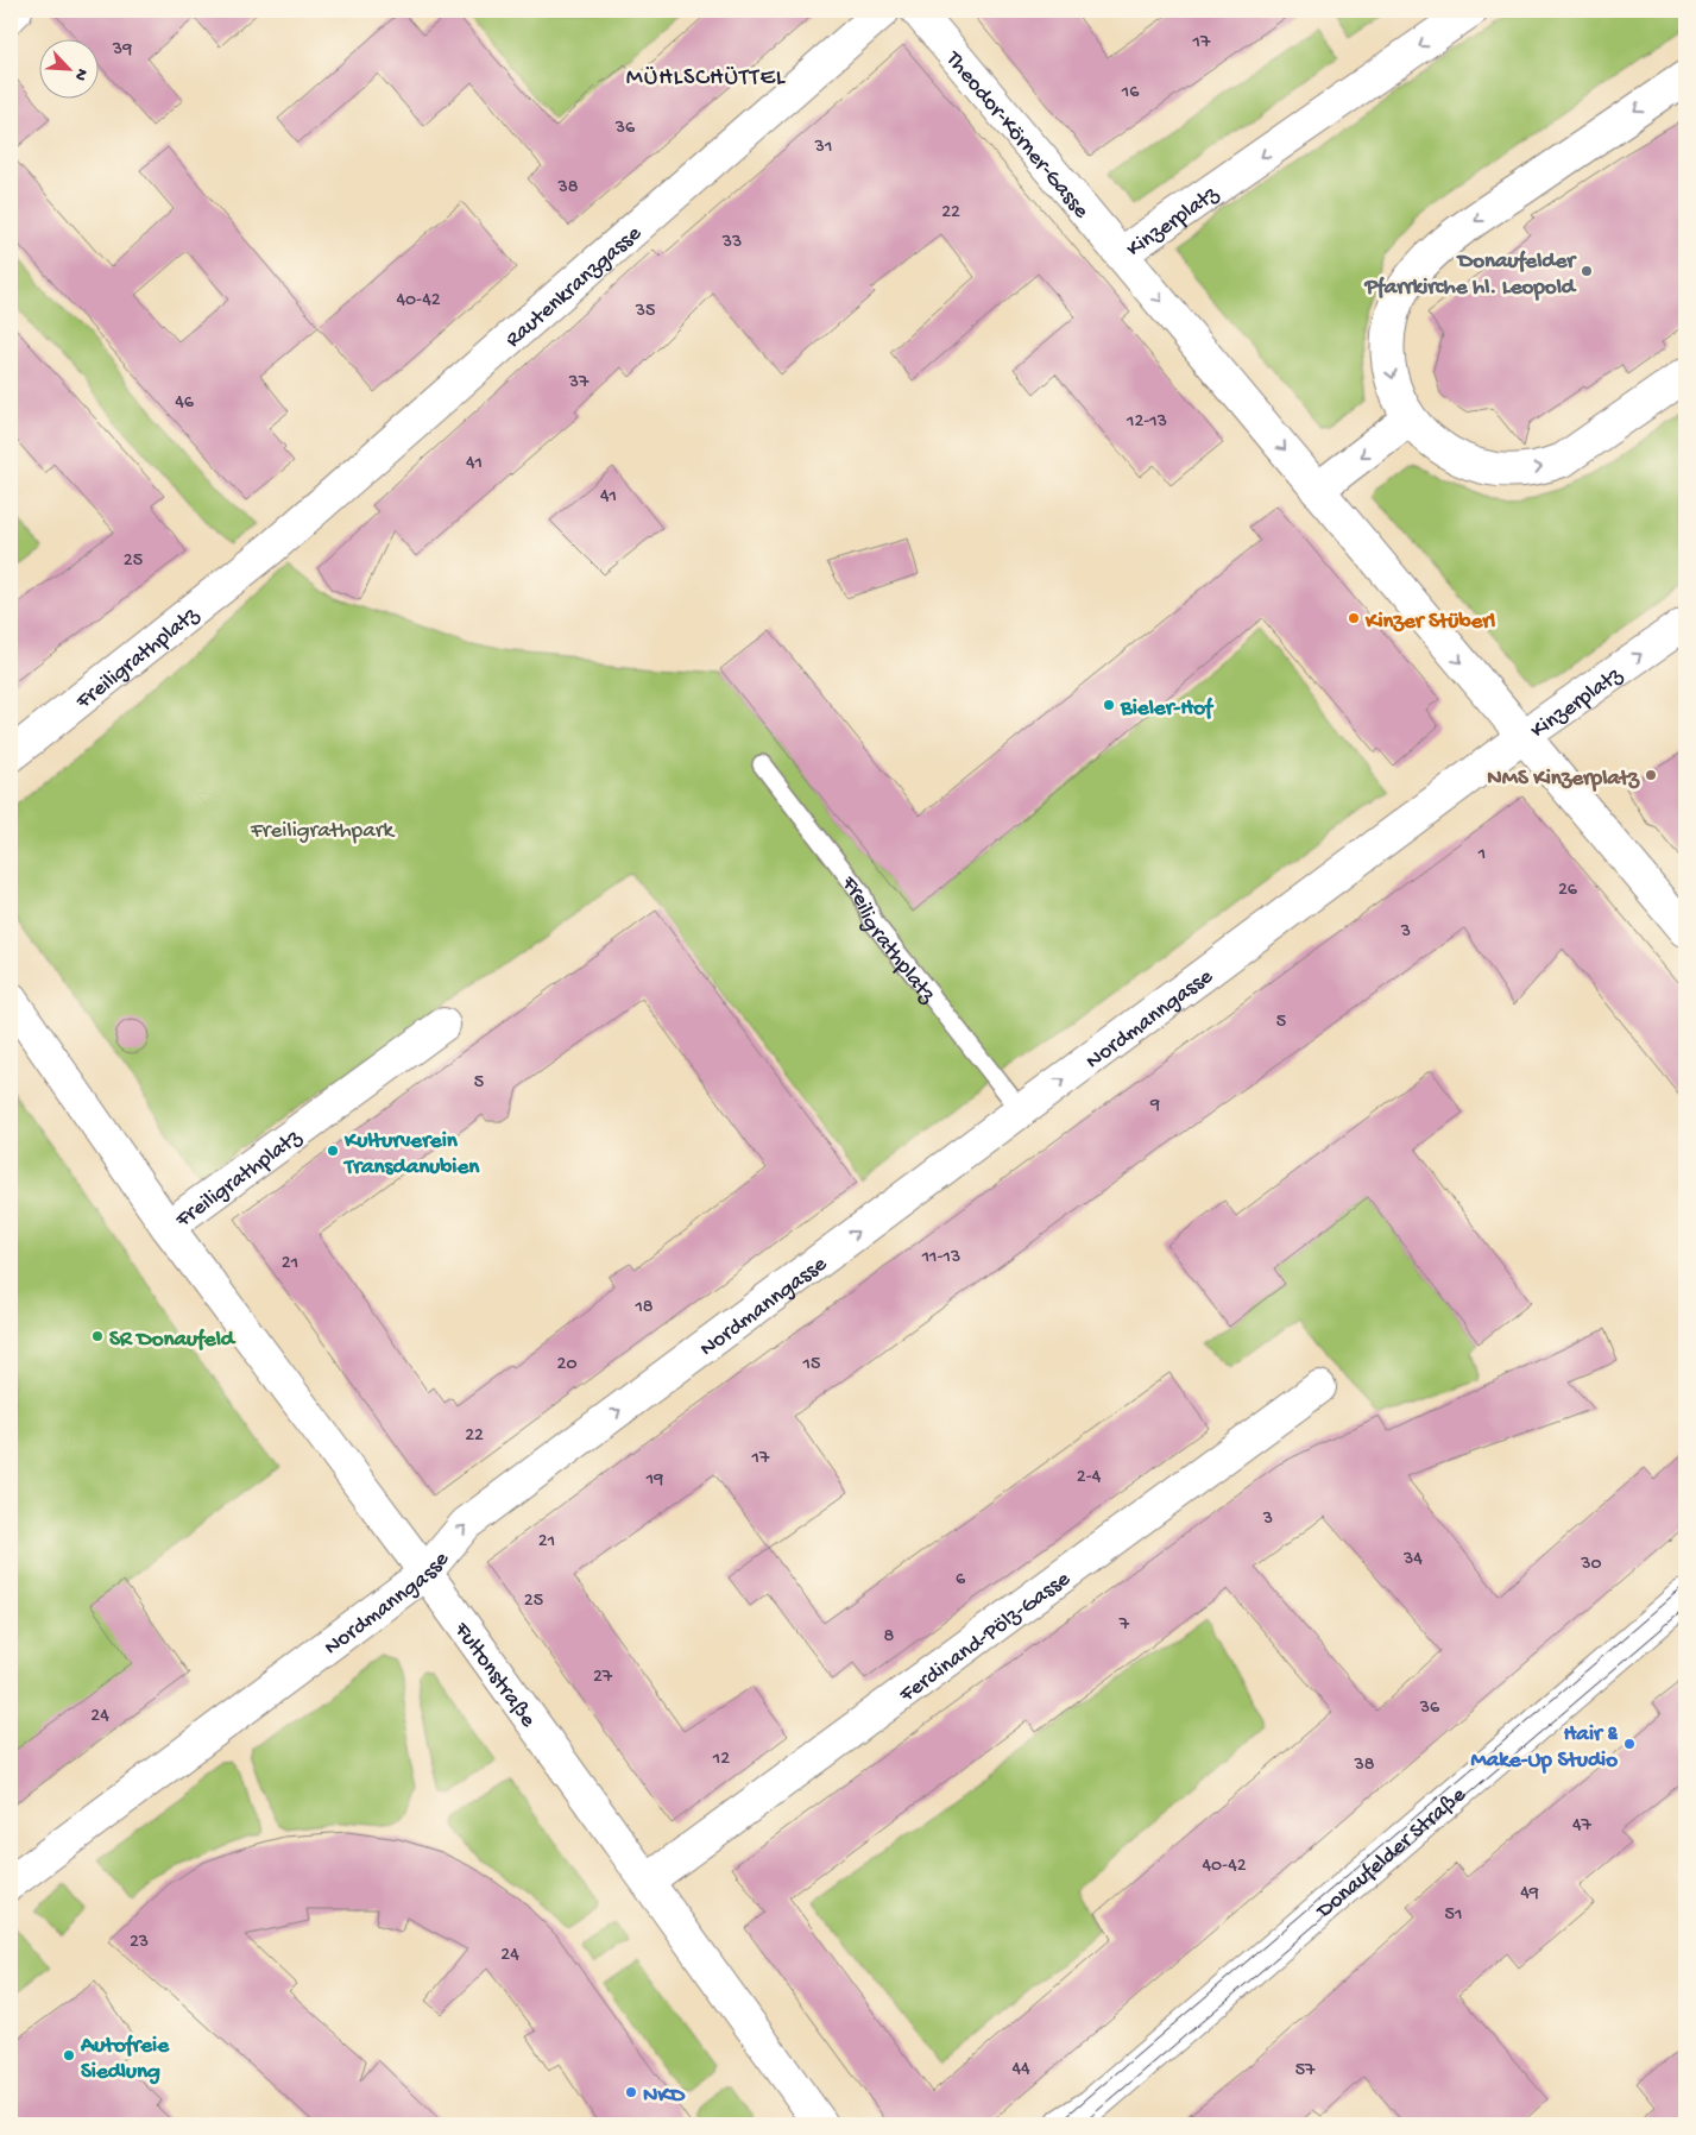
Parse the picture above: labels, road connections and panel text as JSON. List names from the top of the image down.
{
  "streets": {
    "street": [
      "Theodor-Körner-Gasse",
      "Kinzerplatz",
      "Rautenkranzgasse",
      "Freiligrathplatz",
      "Nordmanngasse",
      "Ferdinand-Pölz-Gasse",
      "Fultonstraße",
      "Donaufelder Straße"
    ]
  },
  "crossings": [
    ["Theodor-Körner-Gasse", "Kinzerplatz"],
    ["Kinzerplatz", "Nordmanngasse"],
    ["Rautenkranzgasse", "Freiligrathplatz"],
    ["Freiligrathplatz", "Nordmanngasse"],
    ["Freiligrathplatz", "Fultonstraße"],
    ["Nordmanngasse", "Fultonstraße"],
    ["Ferdinand-Pölz-Gasse", "Fultonstraße"]
  ],
  "one_way": ["Nordmanngasse"],
  "districts": ["MÜHLSCHÜTTEL"],
  "parks": ["Freiligrathpark"],
  "places": [
    "Donaufelder Pfarrkirche hl. Leopold",
    "Kinzer Stüberl",
    "Bieler-Hof",
    "NMS Kinzerplatz",
    "Kulturverein Transdanubien",
    "SR Donaufeld",
    "Hair & Make-Up Studio",
    "Autofreie Siedlung",
    "NKD"
  ],
  "house_numbers": [
    "17",
    "39",
    "16",
    "36",
    "31",
    "38",
    "22",
    "33",
    "40-42",
    "35",
    "37",
    "46",
    "12-13",
    "41",
    "41",
    "25",
    "1",
    "26",
    "3",
    "5",
    "5",
    "9",
    "11-13",
    "21",
    "18",
    "20",
    "15",
    "22",
    "17",
    "2-4",
    "19",
    "3",
    "21",
    "34",
    "30",
    "6",
    "25",
    "7",
    "8",
    "27",
    "36",
    "24",
    "12",
    "38",
    "47",
    "40-42",
    "49",
    "51",
    "23",
    "24",
    "44",
    "57"
  ],
  "north": "bottom right"
}
